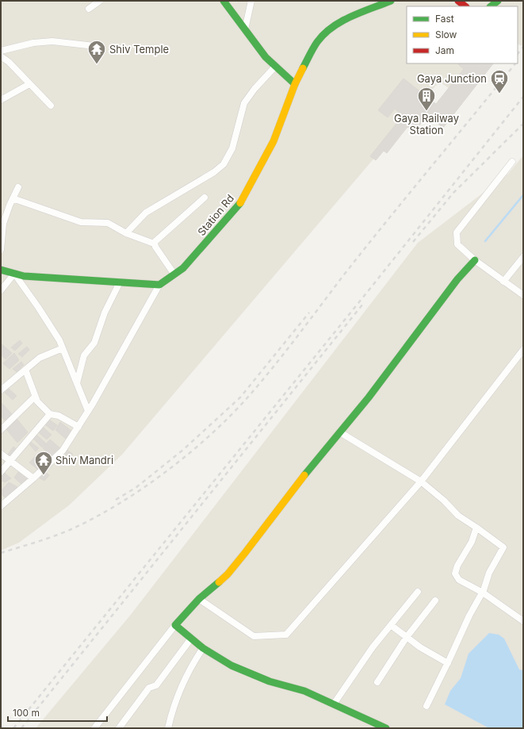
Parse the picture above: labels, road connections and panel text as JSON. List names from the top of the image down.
{
  "streets": {
    "street": ["Station Rd"]
  },
  "places": {
    "temple": ["Shiv Temple", "Shiv Mandri"],
    "station": ["Gaya Junction"],
    "building": ["Gaya Railway Station"]
  },
  "legend": ["Fast", "Slow", "Jam"],
  "scale_bar": "100 m"
}
